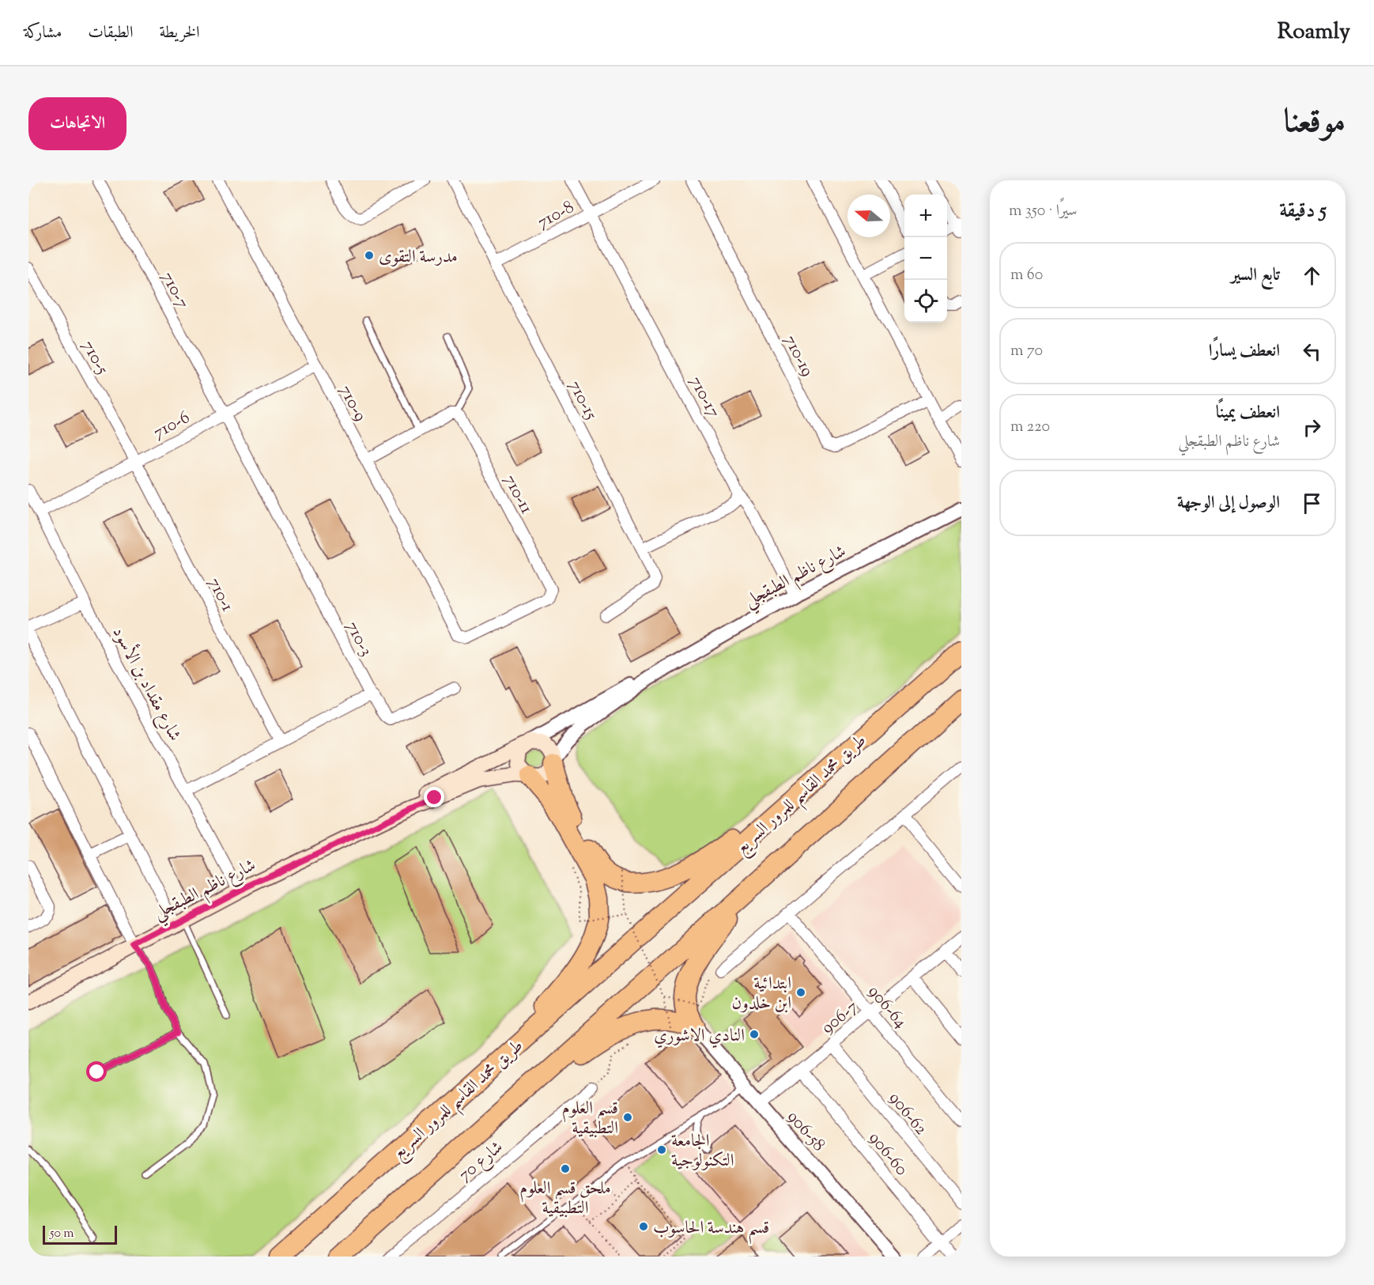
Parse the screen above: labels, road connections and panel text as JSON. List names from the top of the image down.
{
  "streets": {
    "highway": ["طريق محمد القاسم للمرور السريع"],
    "main road": ["شارع ناظم الطبقجلي"],
    "street": [
      "710-8",
      "710-7",
      "710-19",
      "710-5",
      "710-17",
      "710-15",
      "710-9",
      "710-6",
      "710-11",
      "710-1",
      "710-3",
      "شارع مقداد بن الأسود",
      "906-64",
      "906-7",
      "906-62",
      "906-58",
      "906-60",
      "شارع 70"
    ]
  },
  "crossings": [
    ["710-8", "710-17"],
    ["710-8", "710-15"],
    ["710-7", "710-6"],
    ["710-7", "710-3"],
    ["710-5", "710-6"],
    ["710-5", "710-1"],
    ["710-17", "شارع ناظم الطبقجلي"],
    ["710-9", "710-6"],
    ["710-9", "710-11"],
    ["710-6", "710-1"],
    ["710-6", "710-3"],
    ["710-6", "شارع مقداد بن الأسود"],
    ["شارع ناظم الطبقجلي", "شارع مقداد بن الأسود"],
    ["906-64", "906-7"],
    ["906-7", "906-62"],
    ["906-7", "906-58"],
    ["906-7", "906-60"]
  ],
  "places": [
    "مدرسة التقوى",
    "ابتدائية ابن خلدون",
    "النادي الاشوري",
    "قسم العلوم التطبيقية",
    "الجامعة التكنولوجية",
    "ملحق قسم العلوم التطبيقية",
    "قسم هندسة الحاسوب"
  ],
  "scale_bar": "50 m",
  "north": "left",
  "page": {
    "header": "Roamly",
    "nav": ["الخريطة", "الطبقات", "مشاركة"],
    "title": "موقعنا",
    "buttons": "الاتجاهات",
    "heading": ["5 دقيقة", "سيرًا · 350 m"],
    "map_buttons": ["+", "−"],
    "list": [
      ["تابع السير", "60 m"],
      ["انعطف يسارًا", "70 m"],
      ["انعطف يمينًا", "شارع ناظم الطبقجلي", "220 m"],
      "الوصول إلى الوجهة"
    ],
    "scale": "50 m"
  }
}
